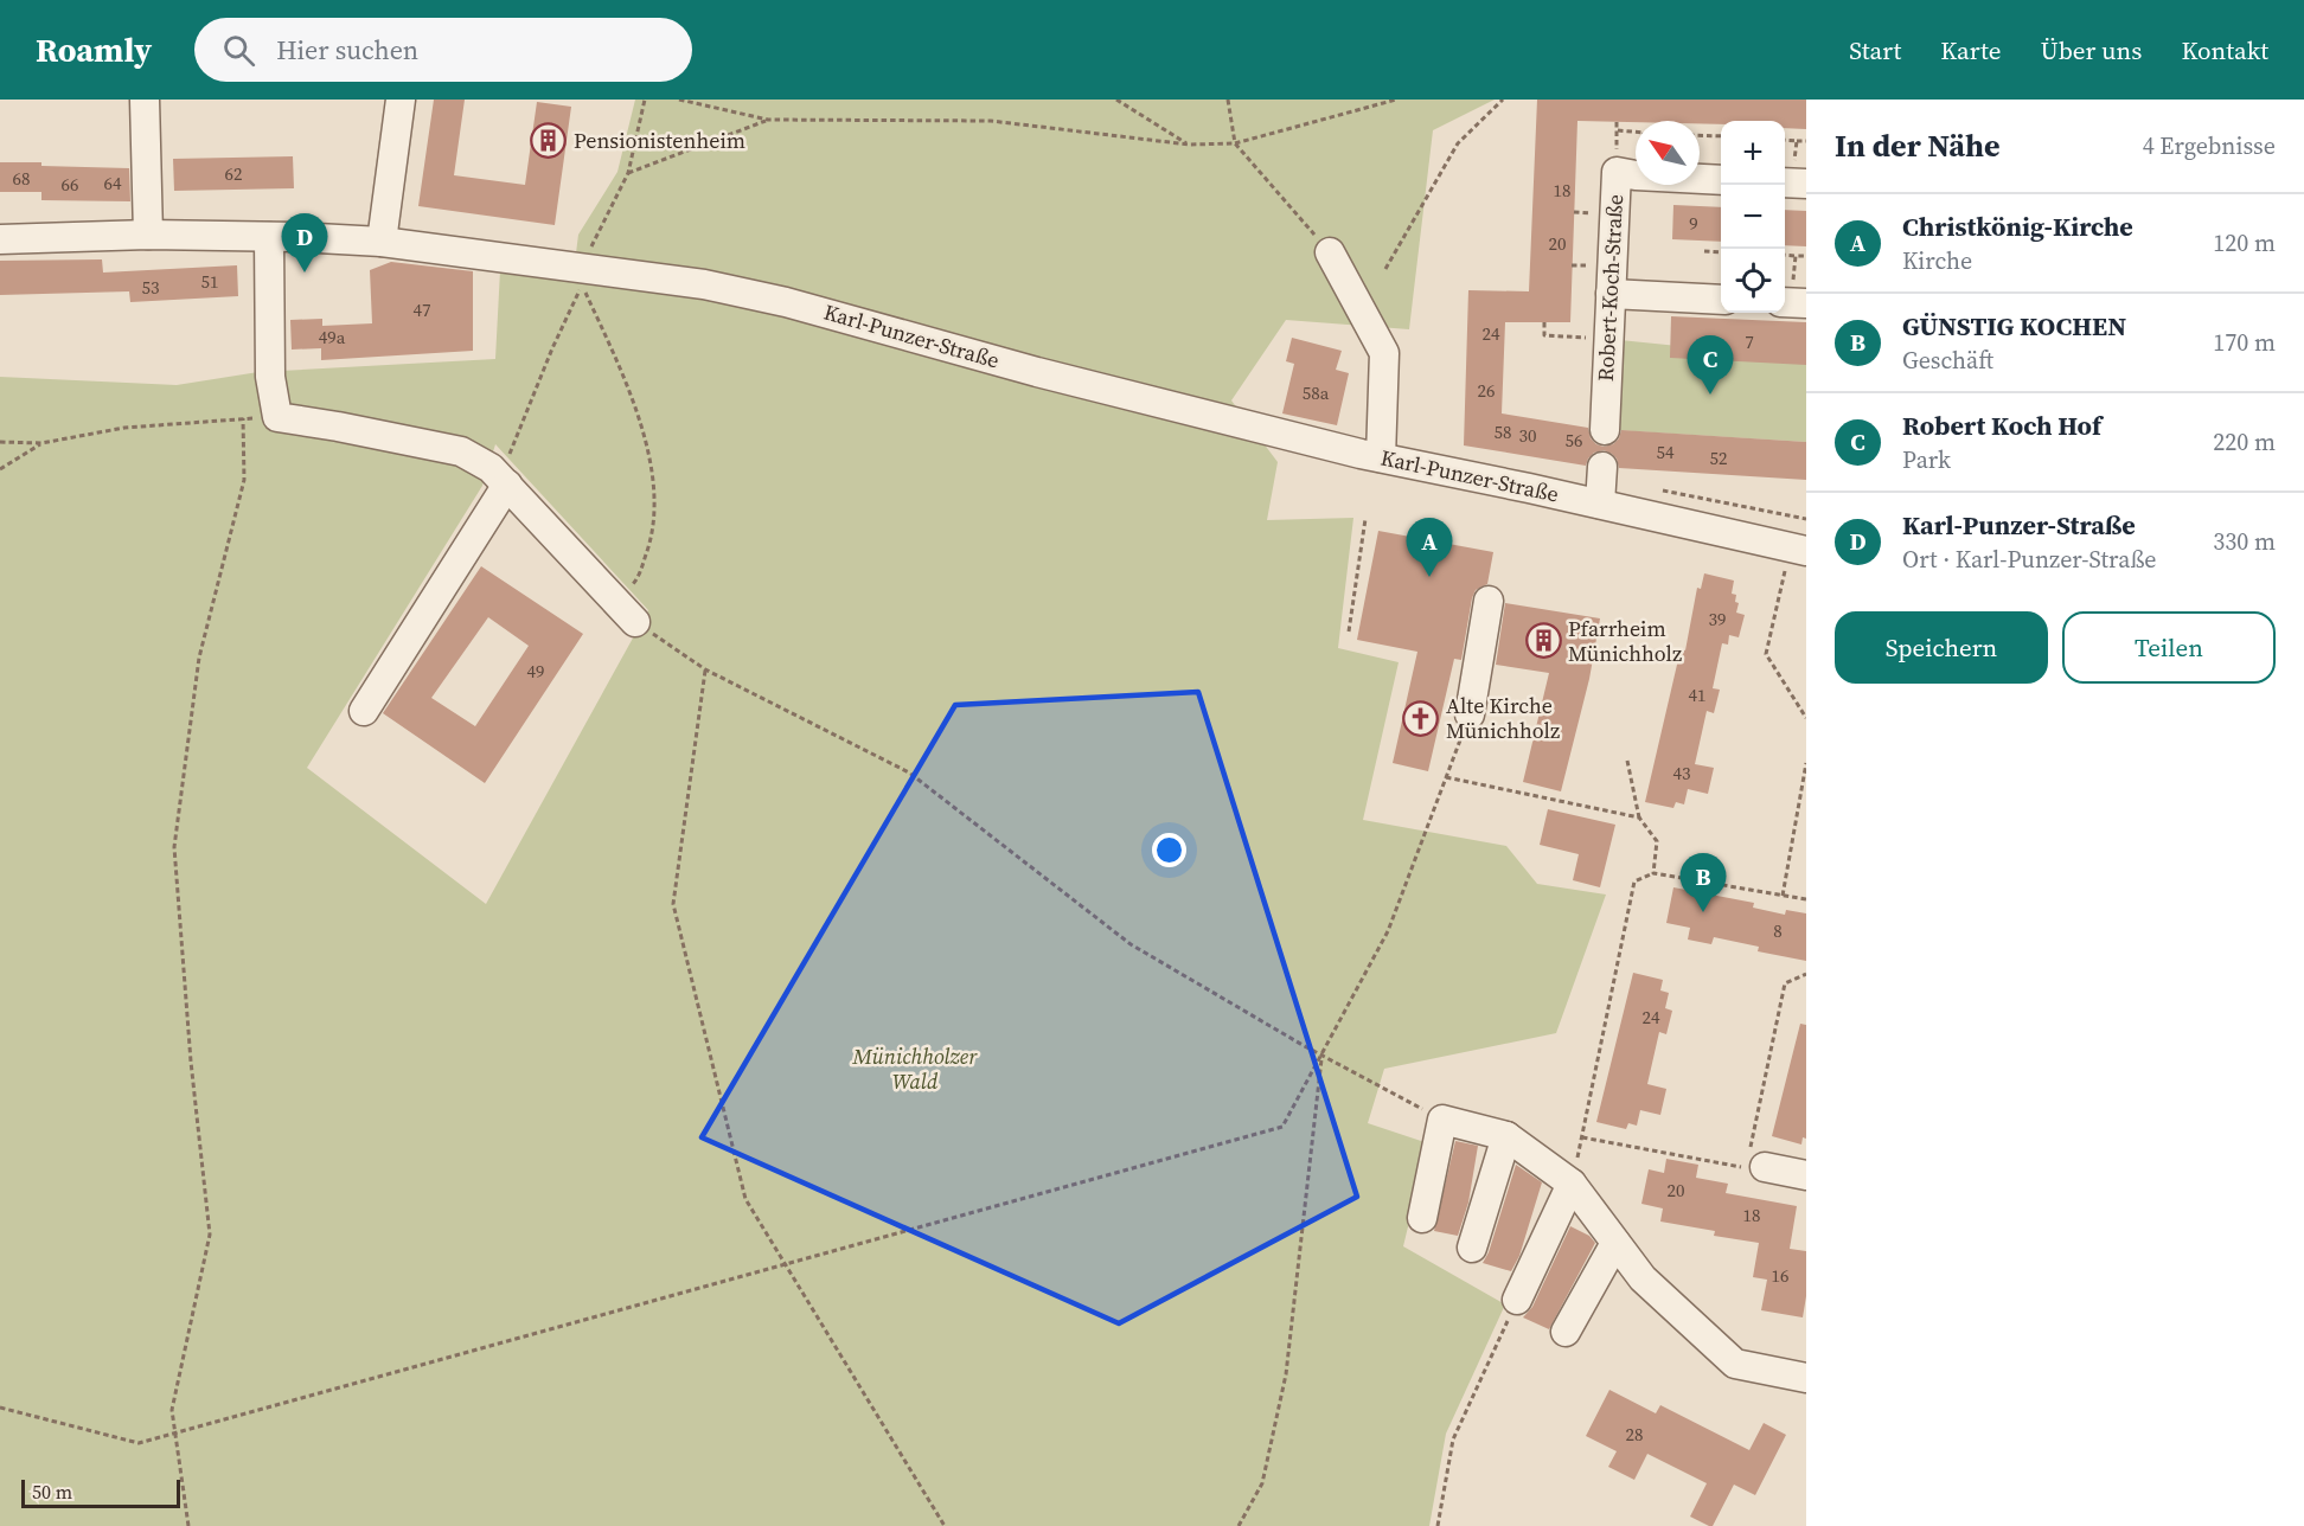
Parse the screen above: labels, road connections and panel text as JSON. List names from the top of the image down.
{
  "streets": {
    "street": ["Robert-Koch-Straße", "Karl-Punzer-Straße"]
  },
  "parks": ["Münichholzer Wald"],
  "places": {
    "building": ["Pensionistenheim", "Pfarrheim Münichholz"],
    "church": ["Alte Kirche Münichholz"]
  },
  "house_numbers": [
    "62",
    "68",
    "64",
    "66",
    "18",
    "9",
    "20",
    "51",
    "53",
    "47",
    "24",
    "49a",
    "7",
    "26",
    "58a",
    "58",
    "30",
    "56",
    "54",
    "52",
    "39",
    "49",
    "41",
    "43",
    "8",
    "24",
    "20",
    "18",
    "16",
    "28"
  ],
  "scale_bar": "50 m",
  "north": "top left",
  "page": {
    "header": "Roamly",
    "search": "Hier suchen",
    "nav": [
      "Start",
      "Karte",
      "Über uns",
      "Kontakt"
    ],
    "heading": ["In der Nähe", "4 Ergebnisse"],
    "map_buttons": ["+", "−"],
    "list": [
      {
        "mark": "A",
        "name": "Christkönig-Kirche",
        "note": "Kirche",
        "value": "120 m"
      },
      {
        "mark": "B",
        "name": "GÜNSTIG KOCHEN",
        "note": "Geschäft",
        "value": "170 m"
      },
      {
        "mark": "C",
        "name": "Robert Koch Hof",
        "note": "Park",
        "value": "220 m"
      },
      {
        "mark": "D",
        "name": "Karl-Punzer-Straße",
        "note": "Ort · Karl-Punzer-Straße",
        "value": "330 m"
      }
    ],
    "pins": [
      "D",
      "C",
      "A",
      "B"
    ],
    "buttons": ["Speichern", "Teilen"],
    "scale": "50 m"
  }
}
